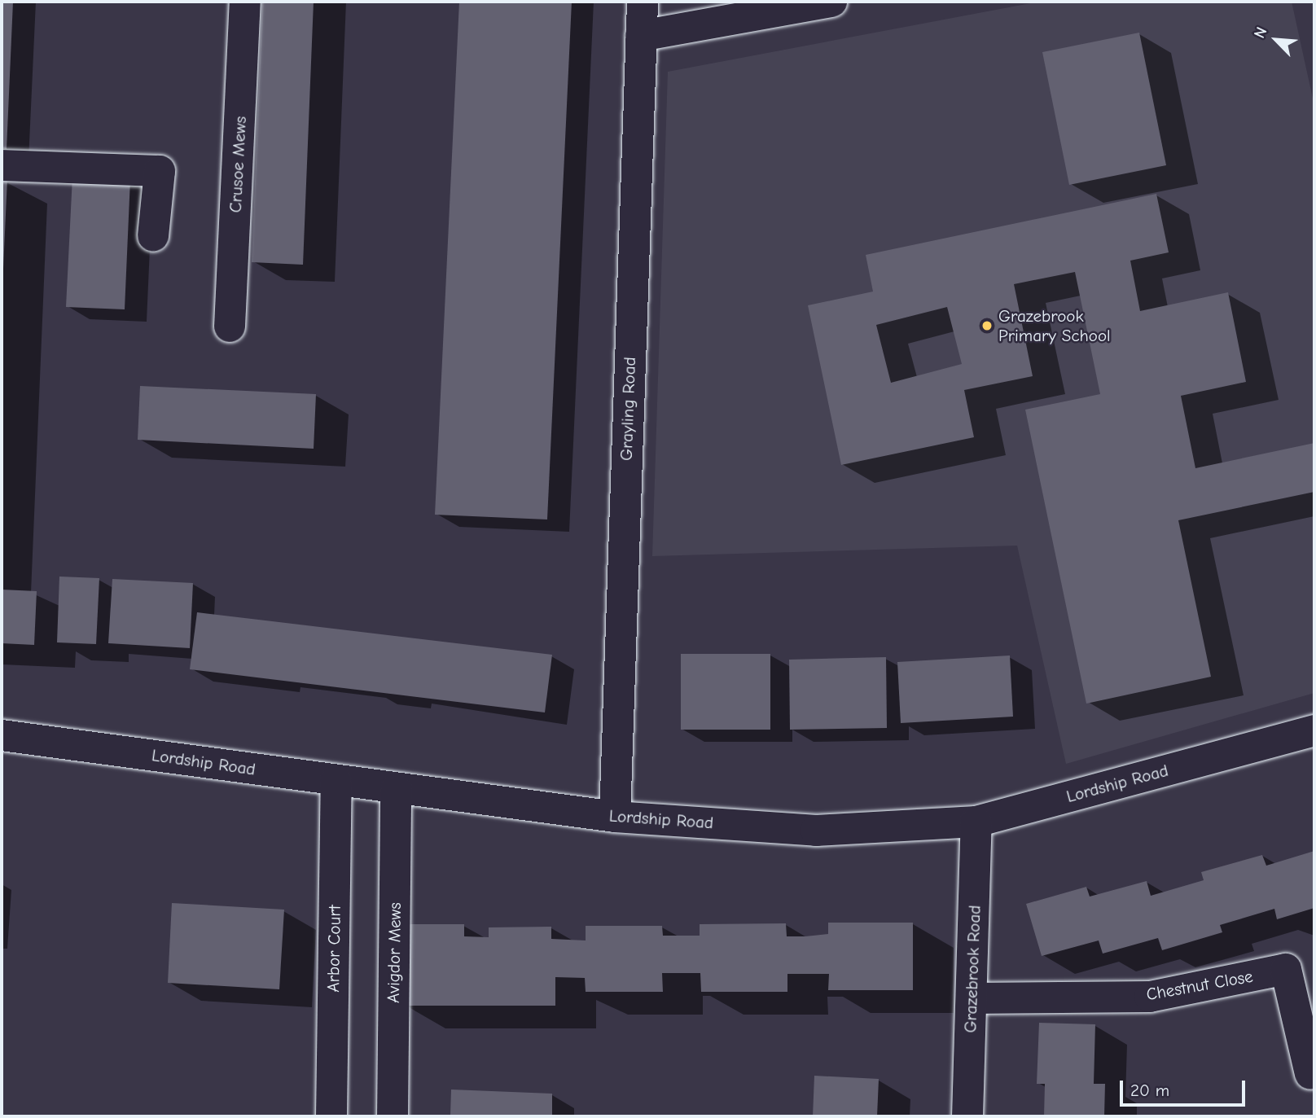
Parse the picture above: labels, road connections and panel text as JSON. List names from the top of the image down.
{
  "streets": {
    "street": [
      "Crusoe Mews",
      "Grayling Road",
      "Lordship Road",
      "Arbor Court",
      "Avigdor Mews",
      "Grazebrook Road",
      "Chestnut Close"
    ]
  },
  "crossings": [
    ["Grayling Road", "Lordship Road"],
    ["Lordship Road", "Arbor Court"],
    ["Lordship Road", "Avigdor Mews"],
    ["Lordship Road", "Grazebrook Road"],
    ["Grazebrook Road", "Chestnut Close"]
  ],
  "places": ["Grazebrook Primary School"],
  "scale_bar": "20 m",
  "north": "top left"
}
